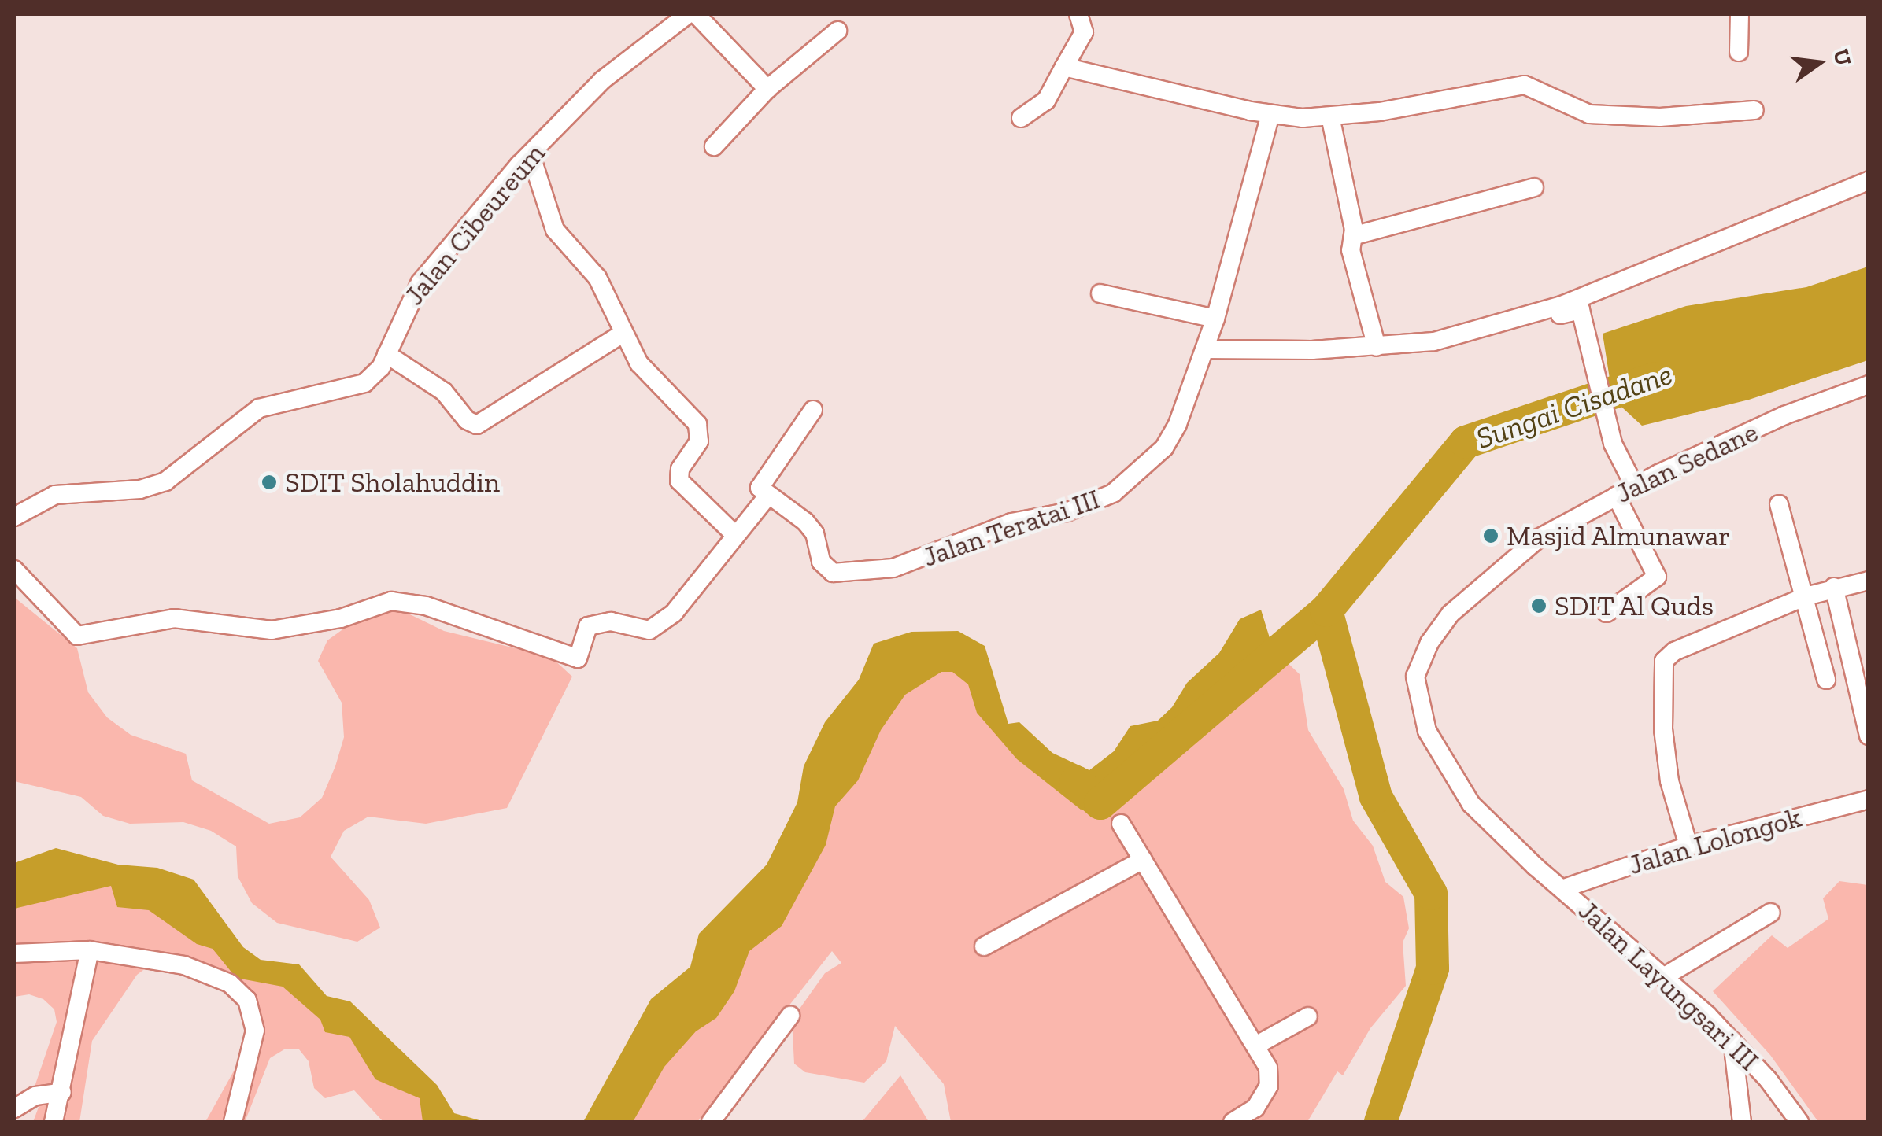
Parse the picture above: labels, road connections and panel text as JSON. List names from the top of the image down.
{
  "streets": {
    "street": [
      "Jalan Cibeureum",
      "Jalan Sedane",
      "Jalan Teratai III",
      "Jalan Lolongok",
      "Jalan Layungsari III"
    ]
  },
  "crossings": [
    ["Jalan Sedane", "Jalan Lolongok"],
    ["Jalan Sedane", "Jalan Layungsari III"],
    ["Jalan Lolongok", "Jalan Layungsari III"]
  ],
  "water": ["Sungai Cisadane"],
  "places": ["SDIT Sholahuddin", "Masjid Almunawar", "SDIT Al Quds"],
  "north": "right"
}
